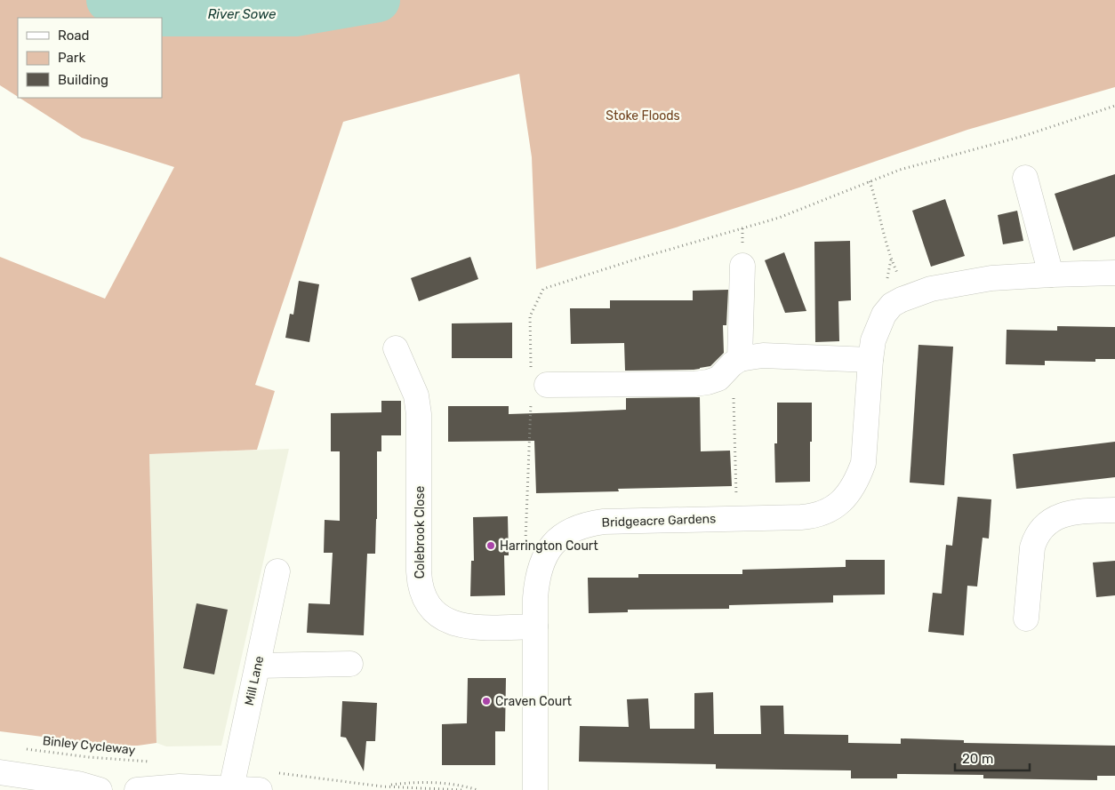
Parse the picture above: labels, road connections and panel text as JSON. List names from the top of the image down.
{
  "streets": {
    "street": ["Bridgeacre Gardens", "Colebrook Close", "Mill Lane"],
    "path": ["Binley Cycleway"]
  },
  "crossings": [
    ["Bridgeacre Gardens", "Colebrook Close"]
  ],
  "water": ["River Sowe"],
  "parks": ["Stoke Floods"],
  "places": ["Harrington Court", "Craven Court"],
  "legend": ["Road", "Park", "Building"],
  "scale_bar": "20 m"
}
